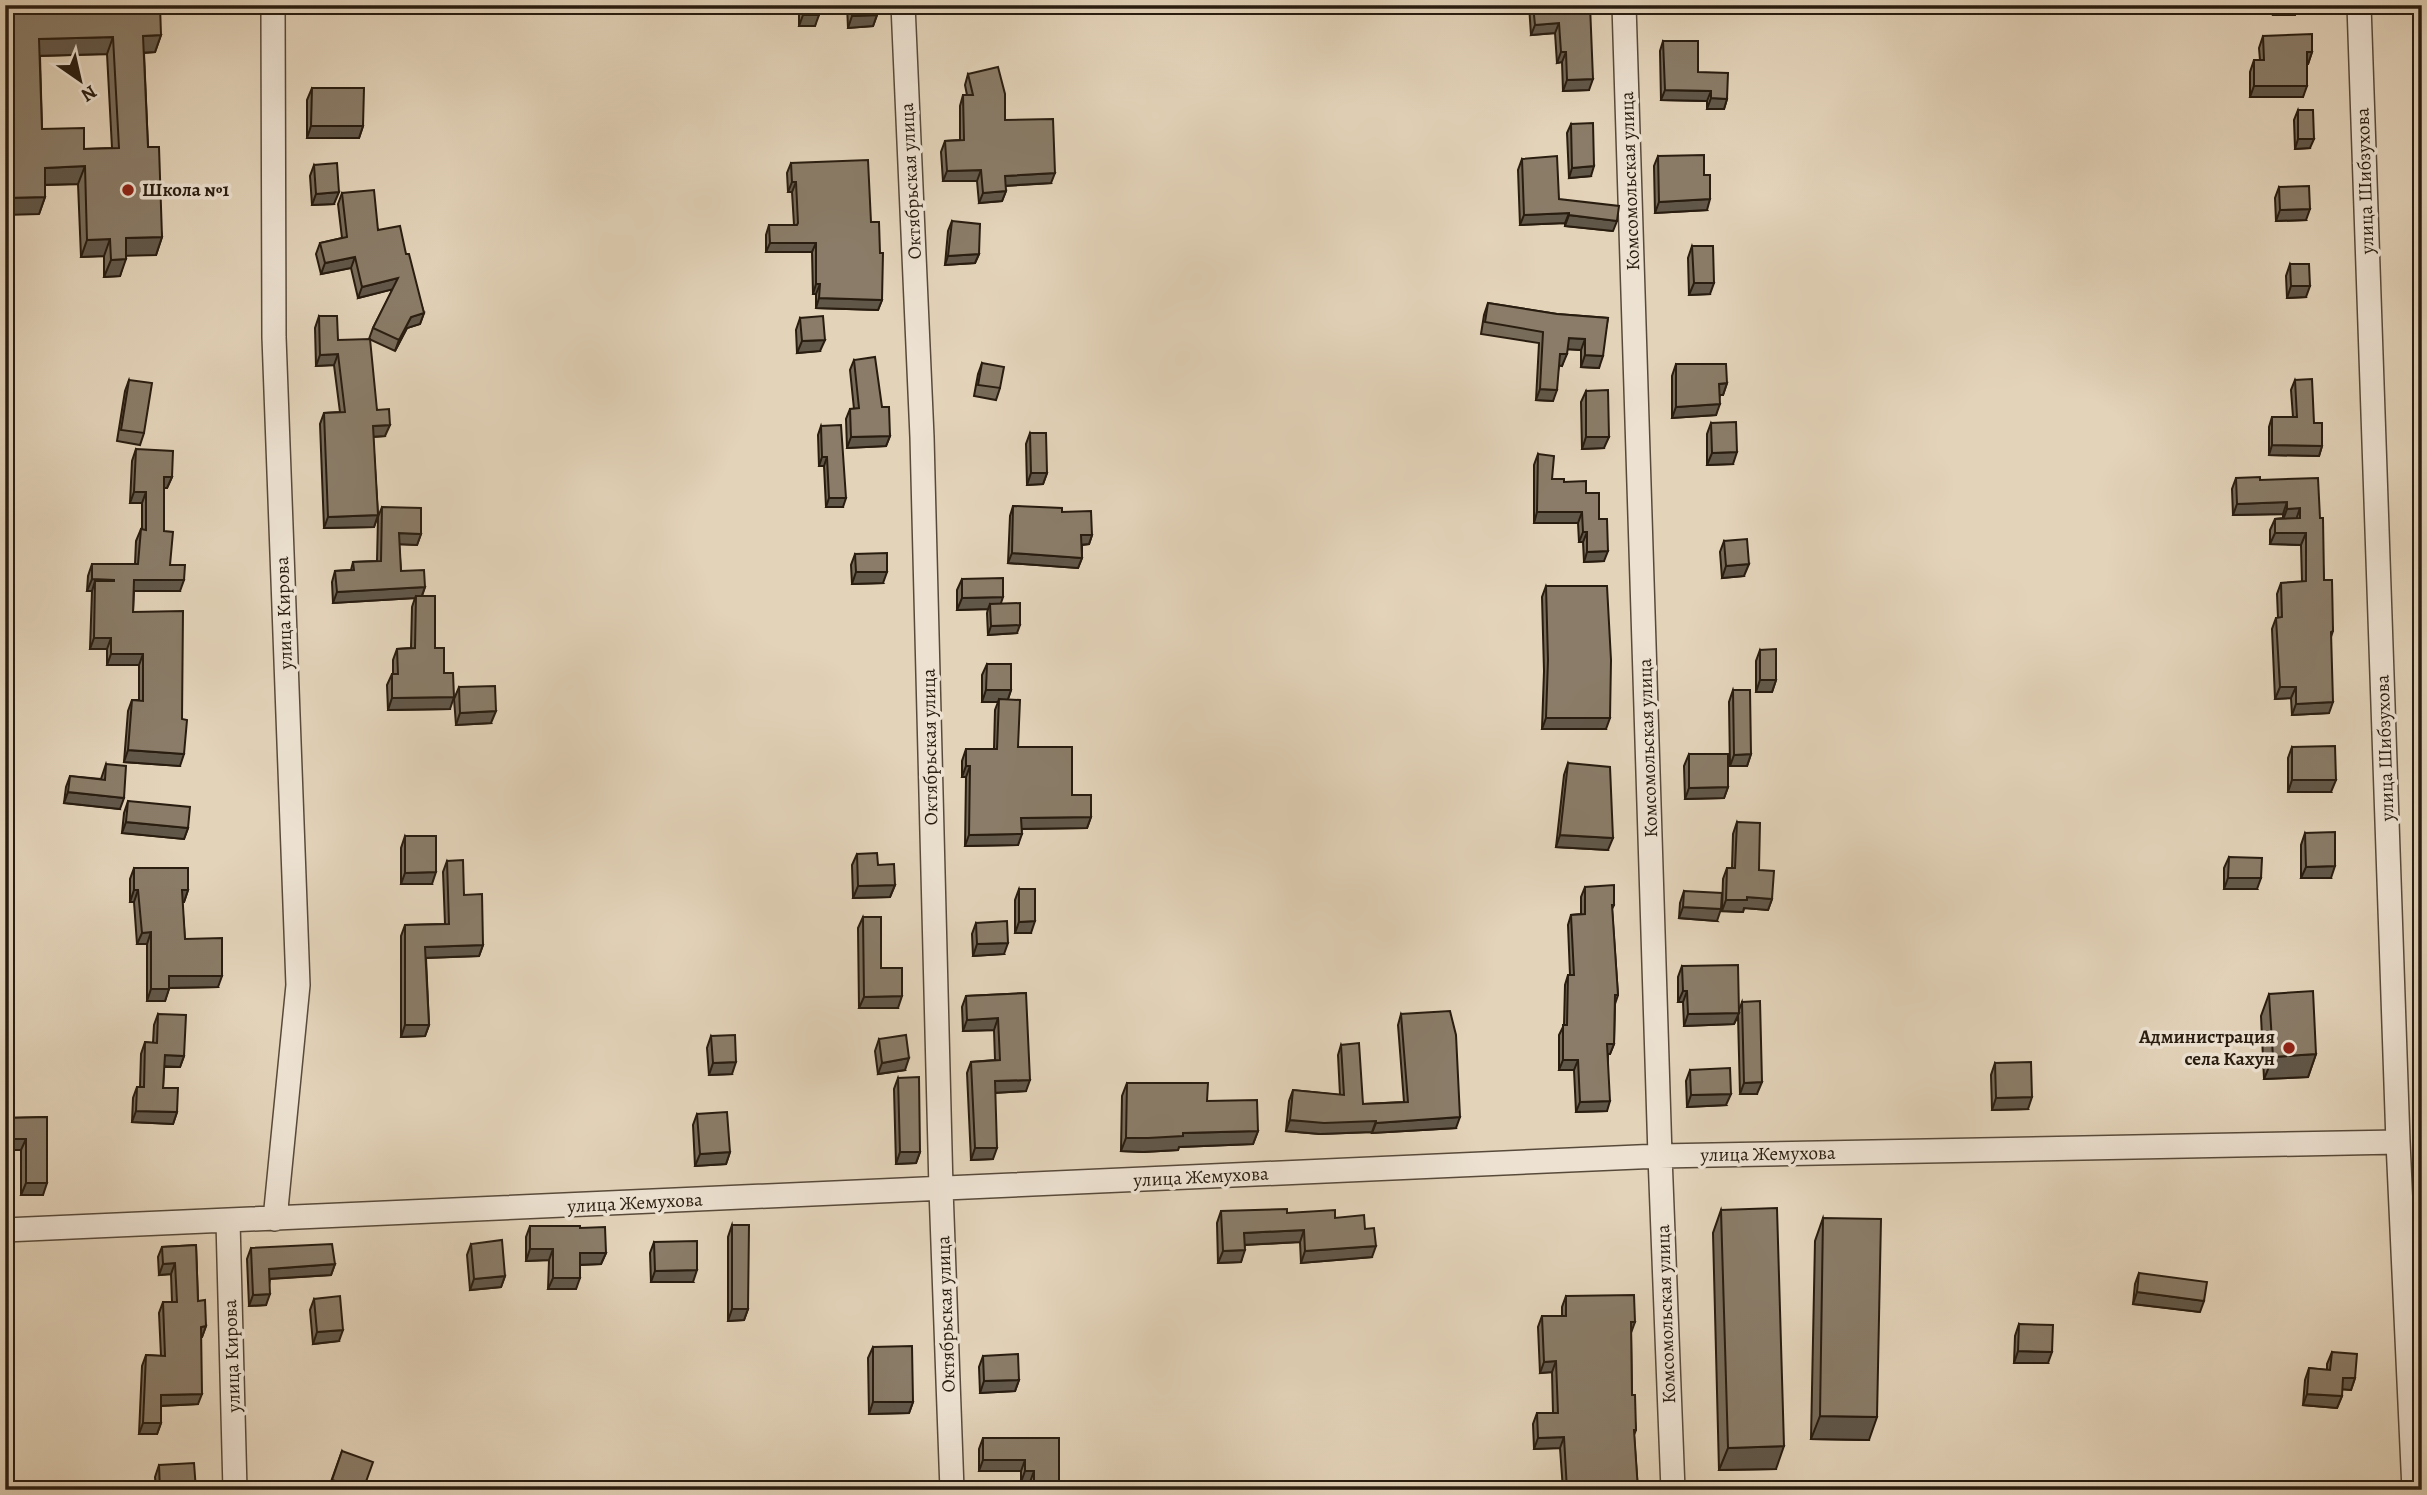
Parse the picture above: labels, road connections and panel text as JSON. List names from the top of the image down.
{
  "streets": {
    "street": [
      "Октябрьская улица",
      "Комсомольская улица",
      "улица Шибзухова",
      "улица Кирова",
      "улица Жемухова"
    ]
  },
  "crossings": [
    ["Октябрьская улица", "улица Жемухова"],
    ["Комсомольская улица", "улица Жемухова"],
    ["улица Шибзухова", "улица Жемухова"],
    ["улица Кирова", "улица Жемухова"]
  ],
  "places": ["Школа №1", "Администрация села Кахун"],
  "north": "bottom right"
}
